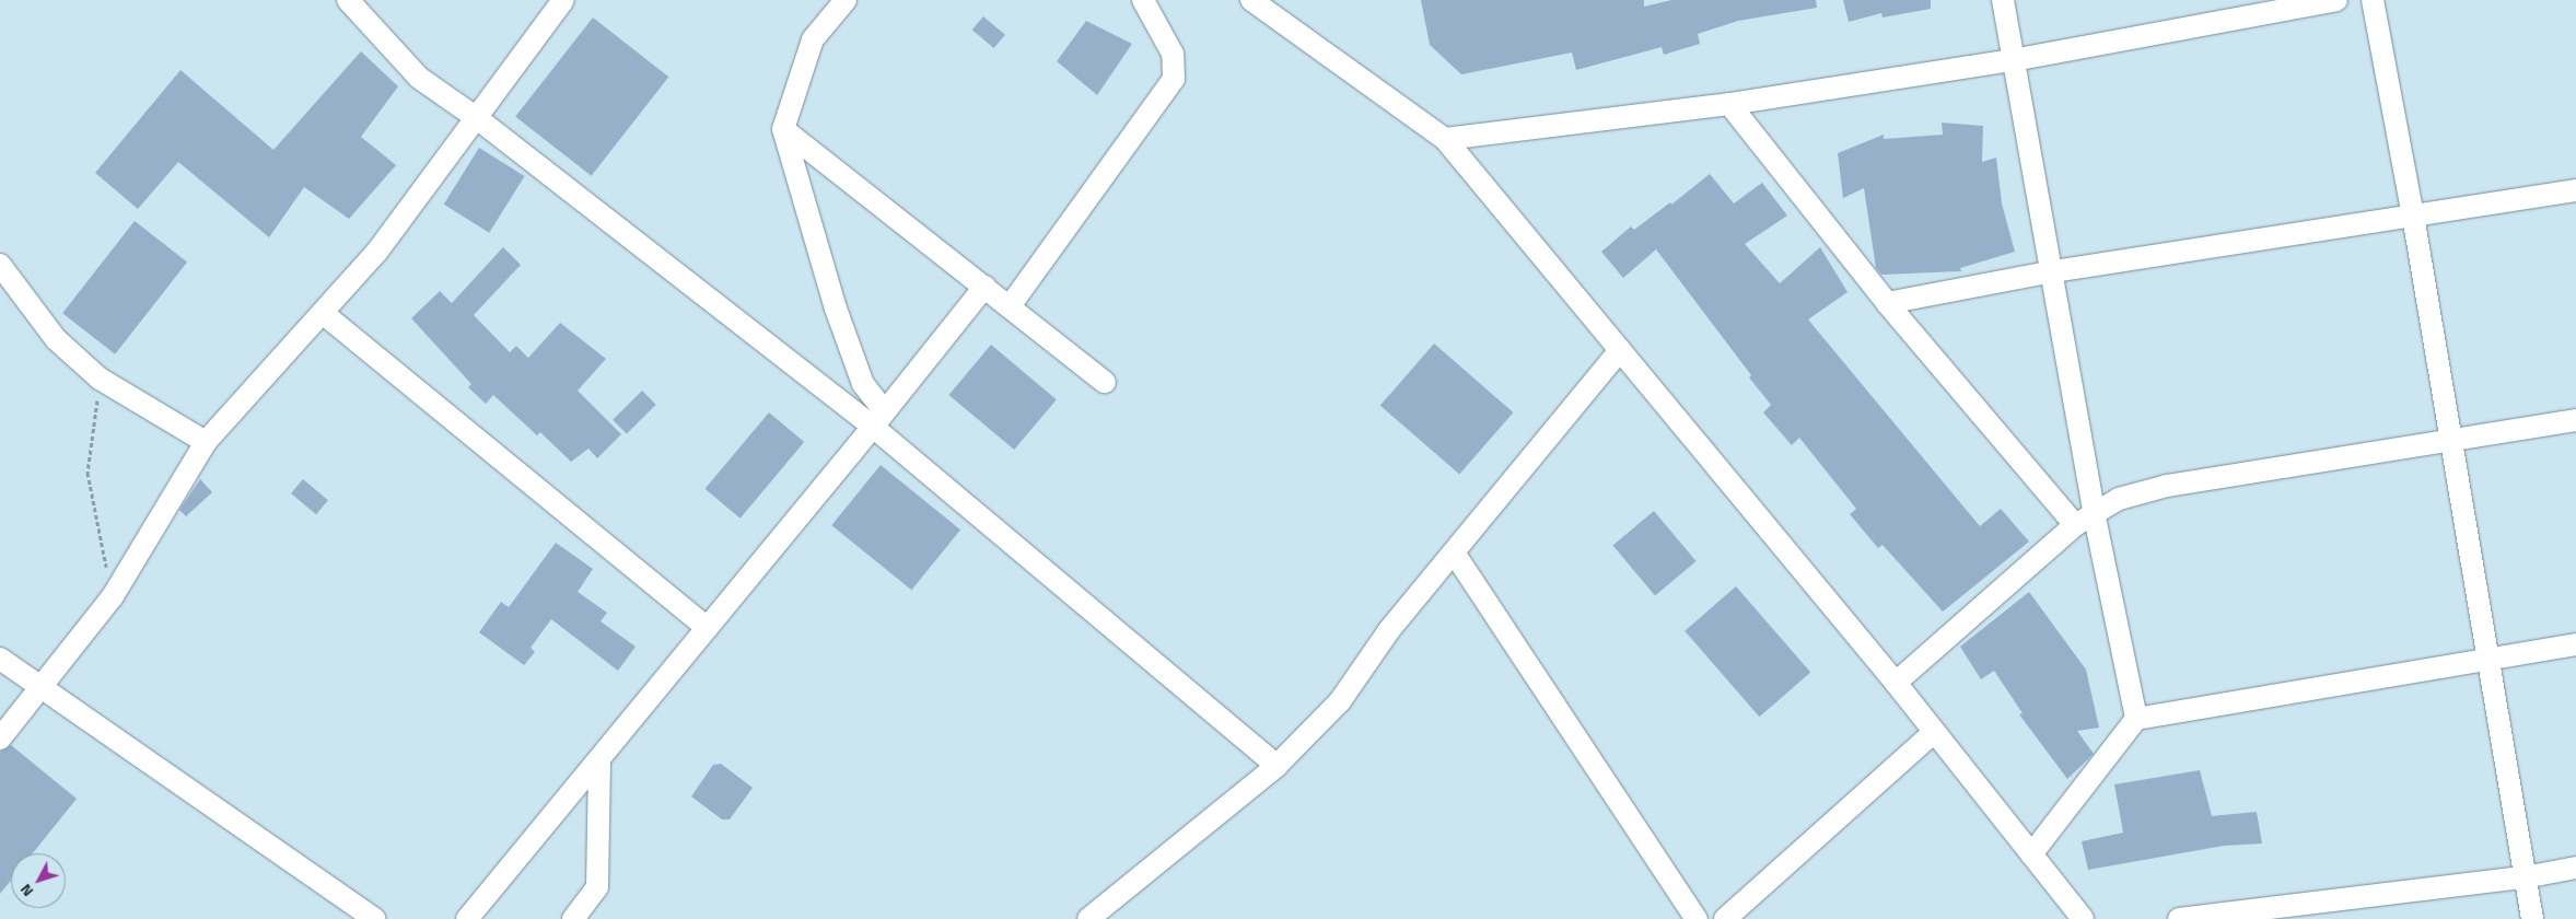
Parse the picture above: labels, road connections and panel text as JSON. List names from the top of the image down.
{
  "north": "bottom left"
}
